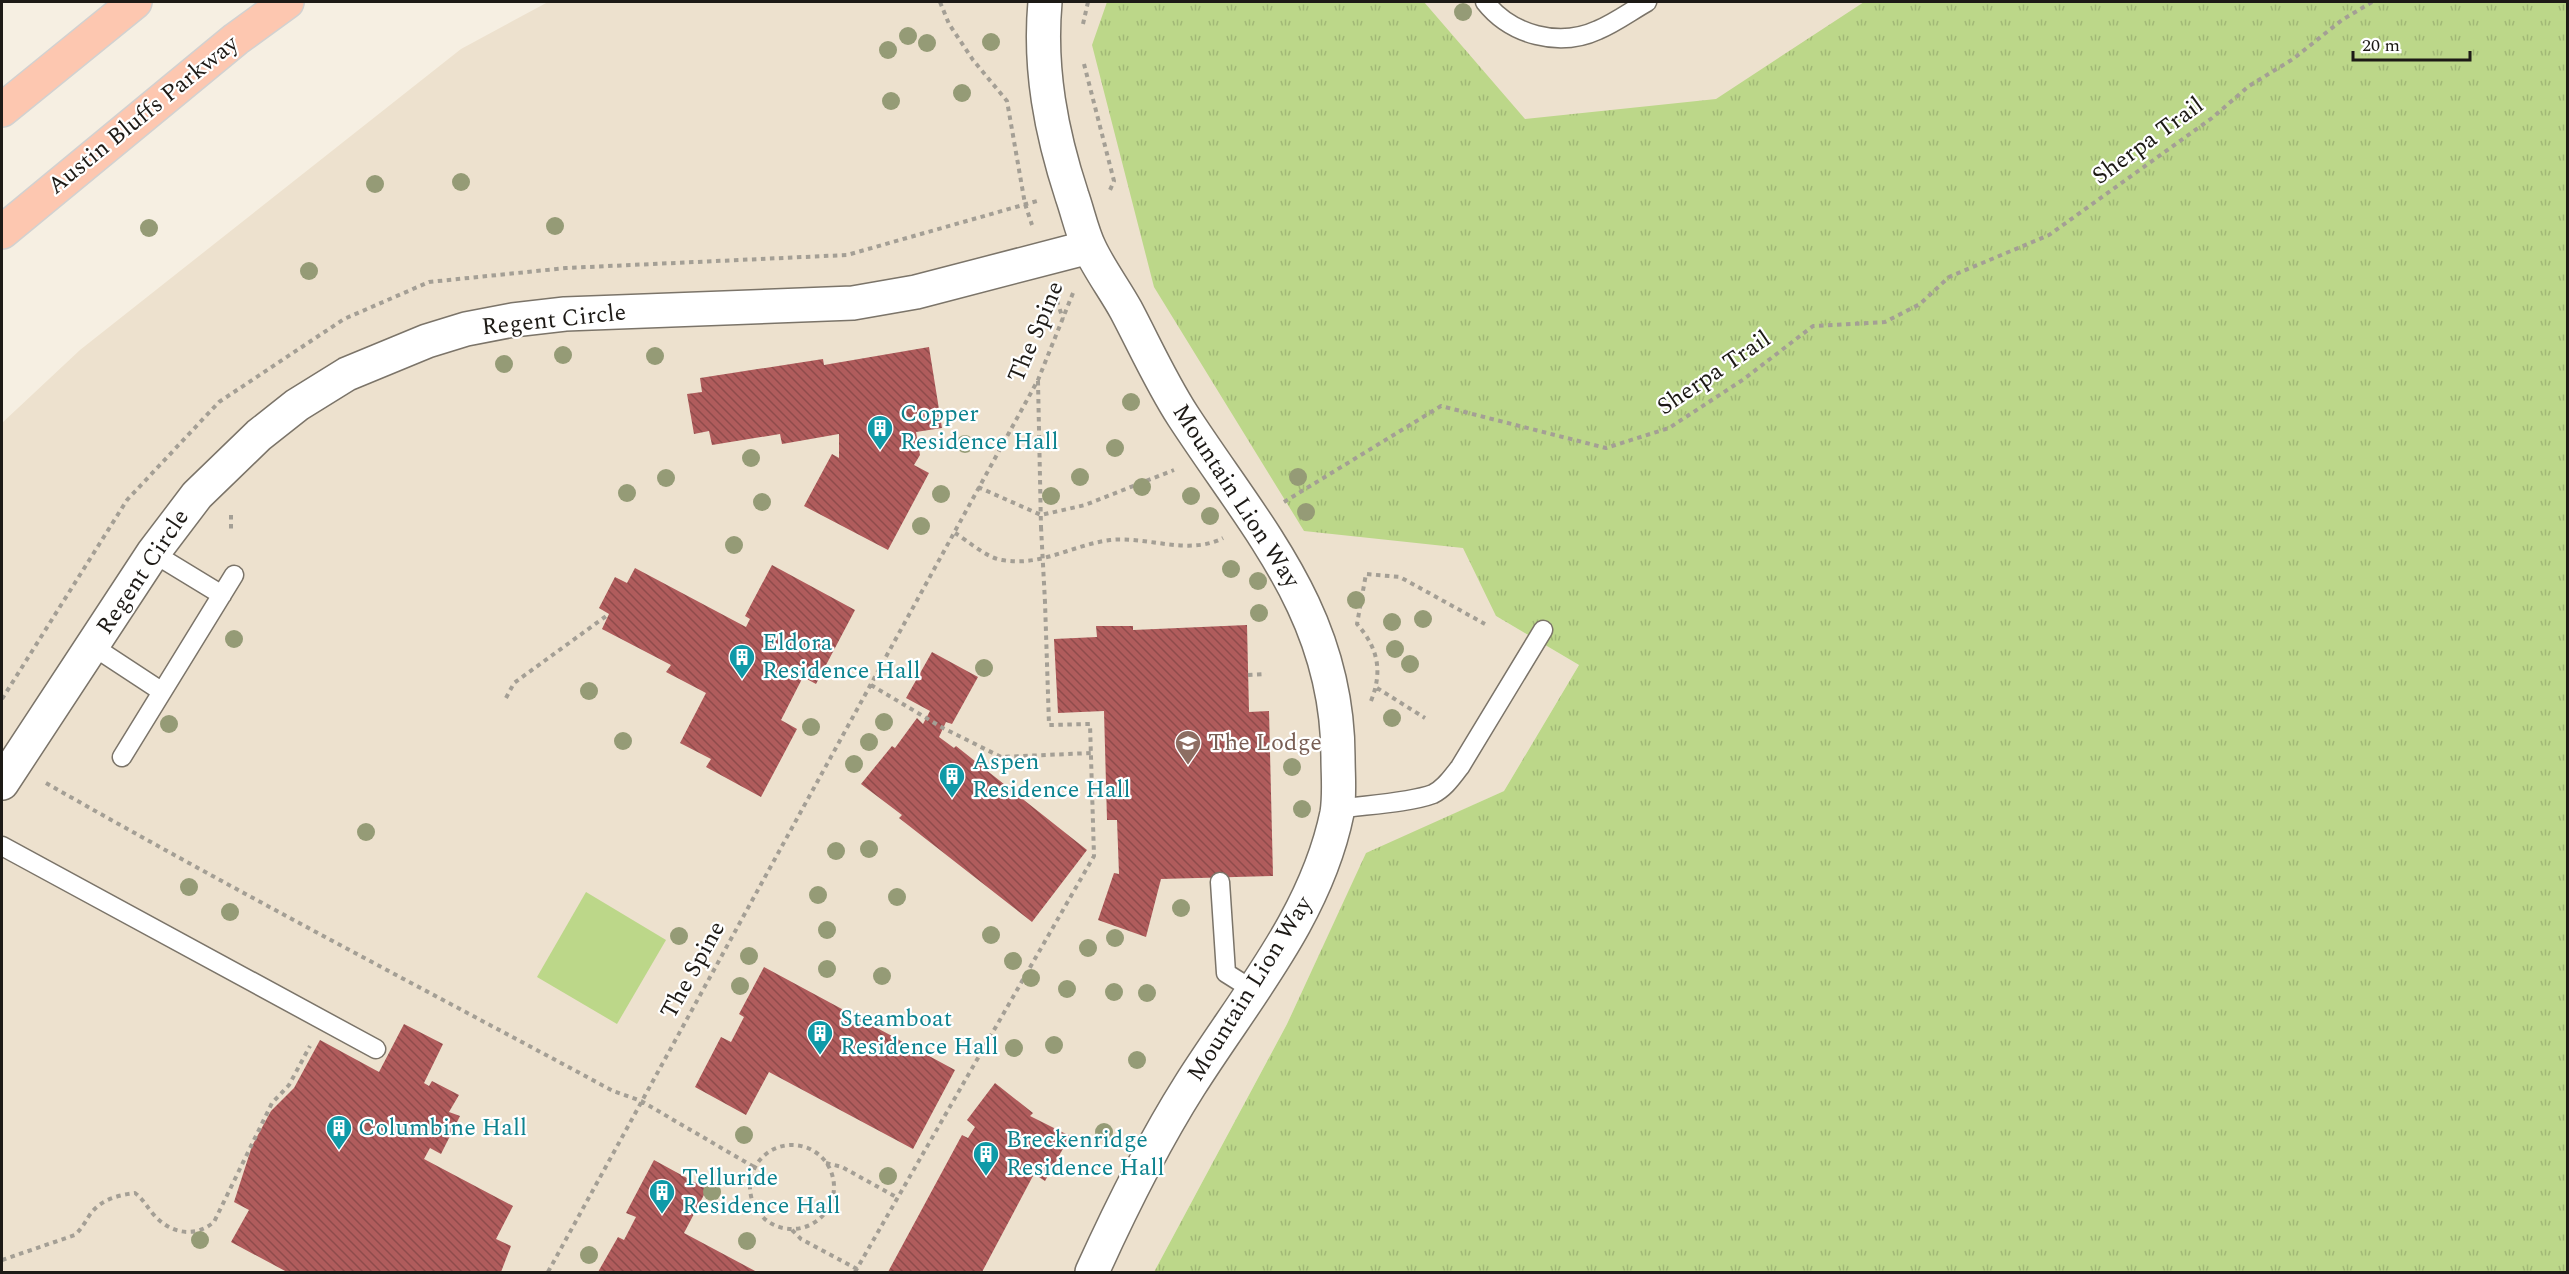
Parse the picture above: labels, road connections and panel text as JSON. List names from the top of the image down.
{
  "streets": {
    "main road": ["Austin Bluffs Parkway"],
    "street": ["Regent Circle", "Mountain Lion Way"],
    "path": ["Sherpa Trail", "The Spine"]
  },
  "crossings": [
    ["Sherpa Trail", "The Spine"],
    ["Sherpa Trail", "Mountain Lion Way"],
    ["Regent Circle", "The Spine"],
    ["Regent Circle", "Mountain Lion Way"],
    ["The Spine", "Mountain Lion Way"]
  ],
  "places": {
    "building": [
      "Copper Residence Hall",
      "Eldora Residence Hall",
      "Aspen Residence Hall",
      "Steamboat Residence Hall",
      "Columbine Hall",
      "Breckenridge Residence Hall",
      "Telluride Residence Hall"
    ],
    "school or university": ["The Lodge"]
  },
  "scale_bar": "20 m"
}
